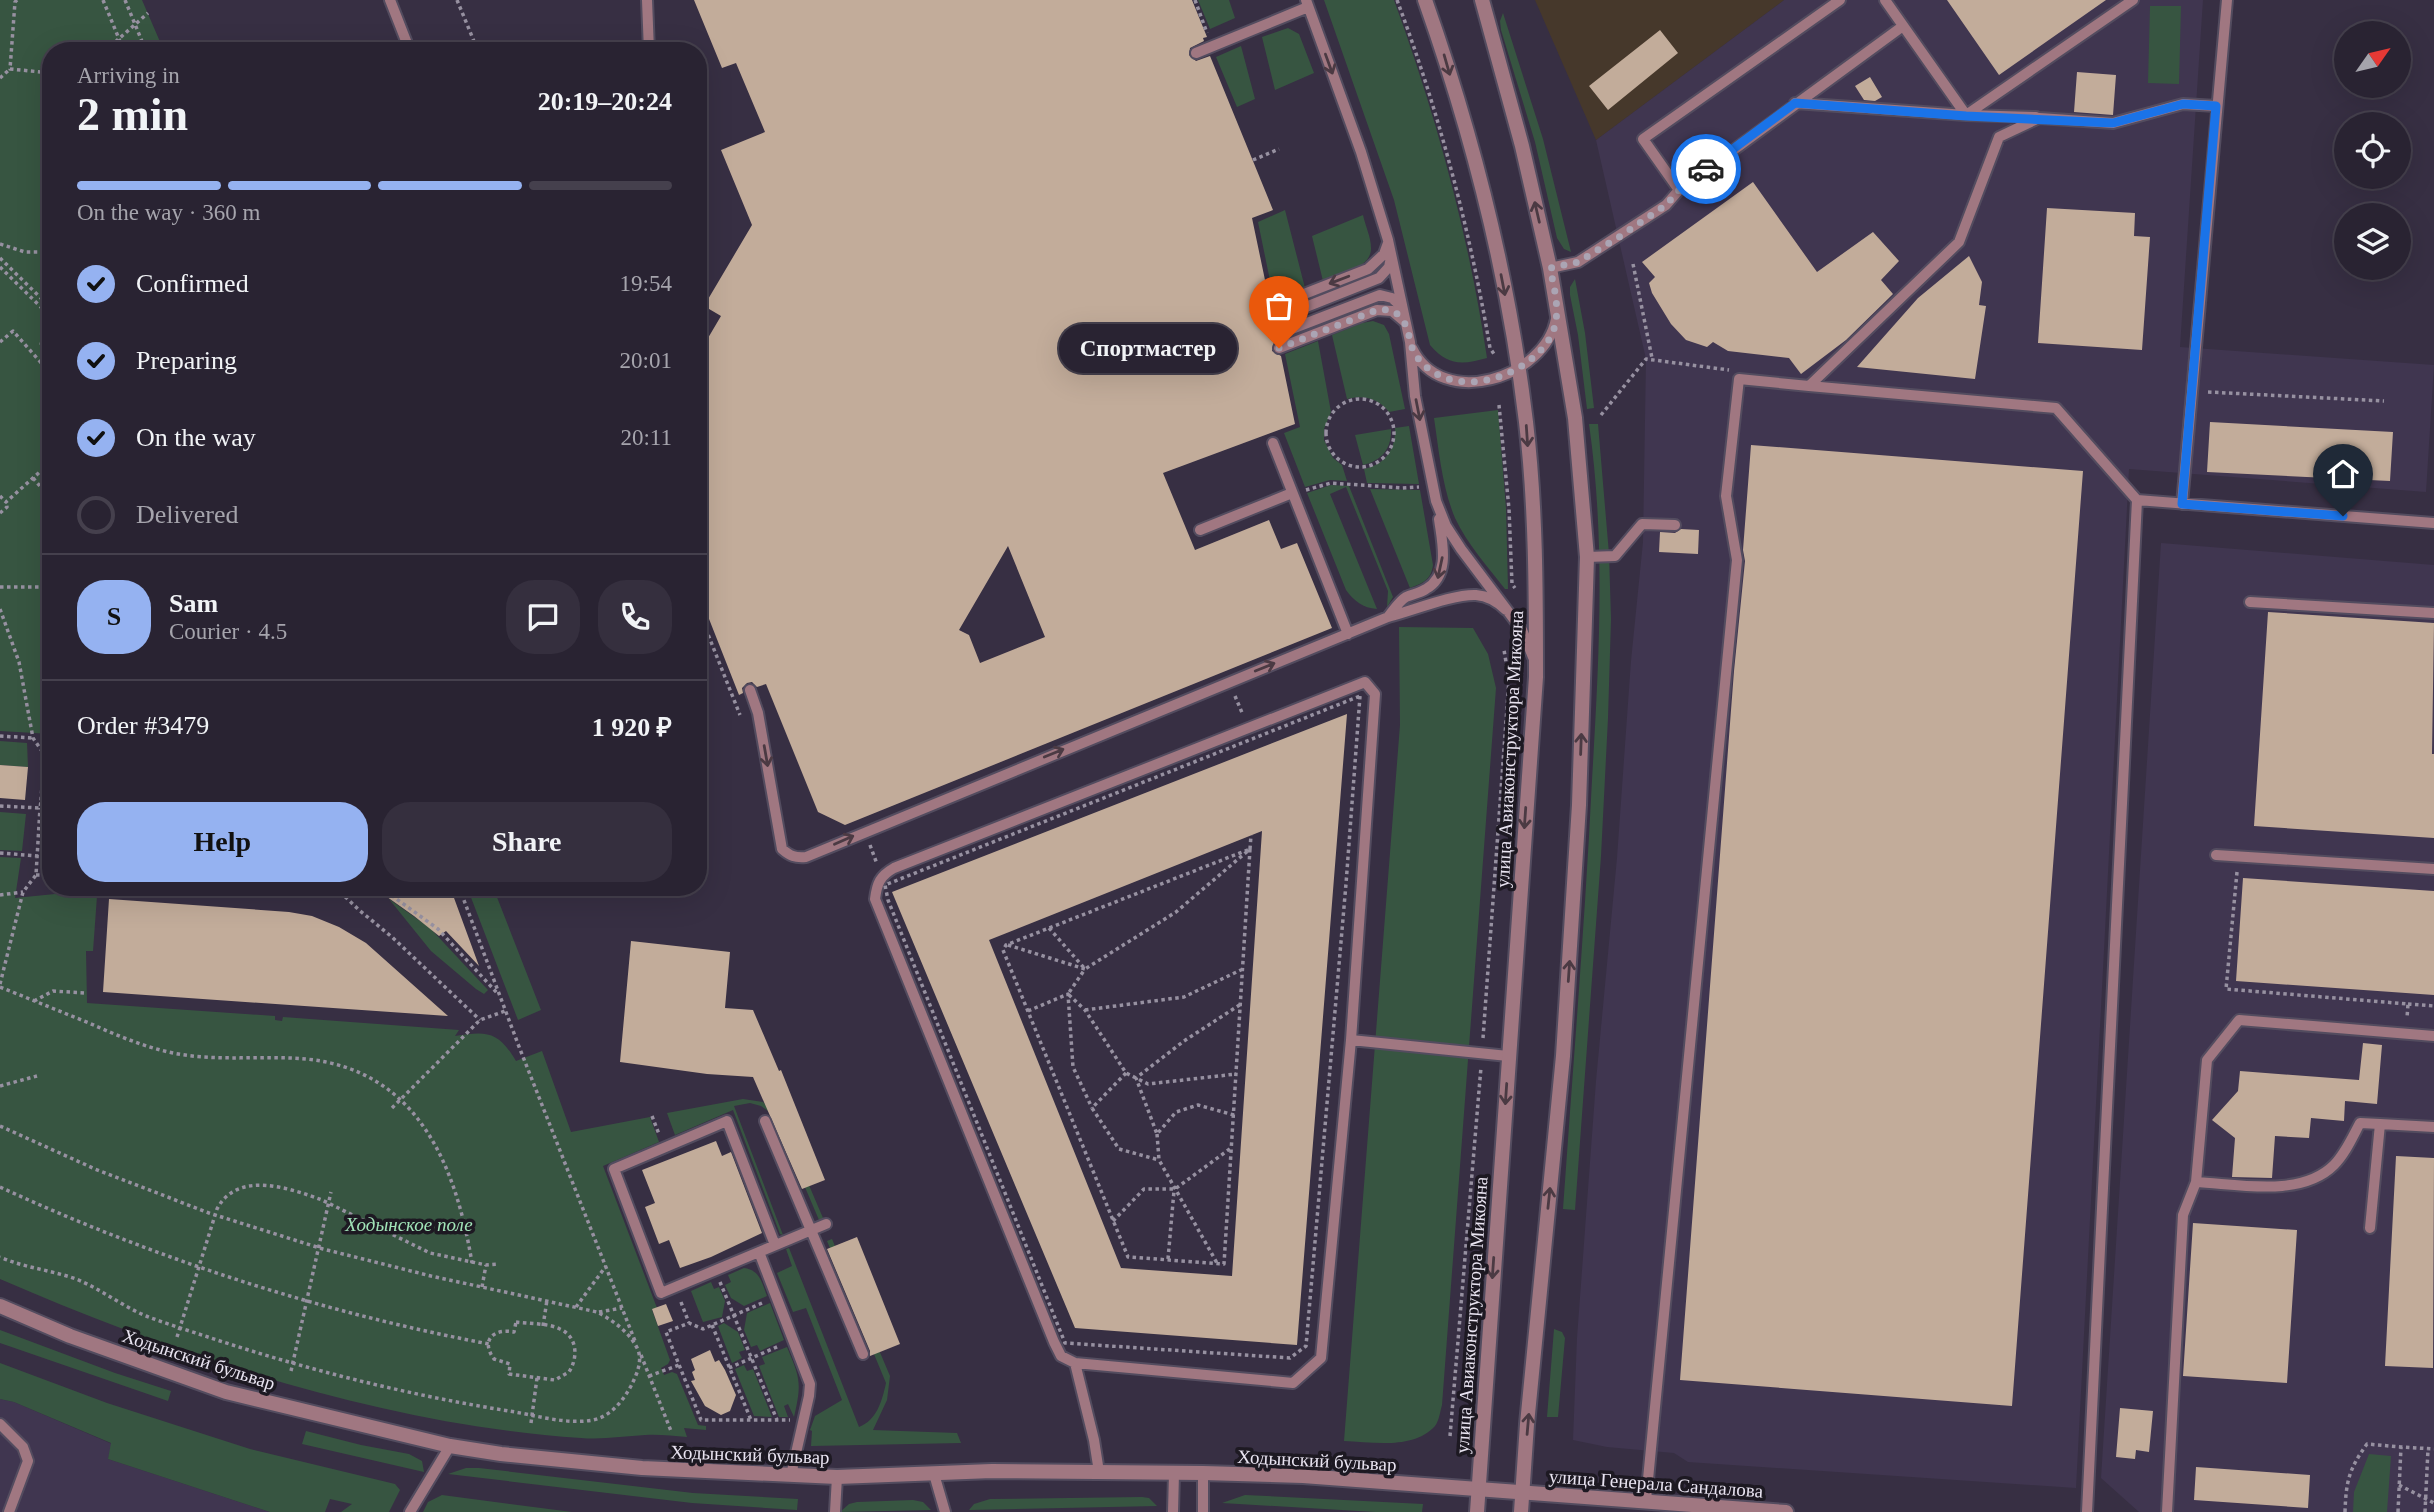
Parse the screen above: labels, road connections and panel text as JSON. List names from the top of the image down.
{
  "streets": {
    "street": ["улица Авиаконструктора Микояна", "Ходынский бульвар", "улица Генерала Сандалова"]
  },
  "crossings": [
    ["улица Авиаконструктора Микояна", "Ходынский бульвар"],
    ["Ходынский бульвар", "улица Генерала Сандалова"]
  ],
  "parks": ["Ходынское поле"],
  "places": ["Спортмастер"],
  "north": "top right",
  "page": {
    "heading": ["2 min", "Arriving in", "20:19–20:24"],
    "panel": [
      "Sam",
      "Courier · 4.5",
      "Order #3479",
      "1 920 ₽"
    ],
    "bar": "On the way · 360 m",
    "list": [
      ["Confirmed", "19:54"],
      ["Preparing", "20:01"],
      ["On the way", "20:11"],
      "Delivered"
    ],
    "bubble": "Спортмастер",
    "round": "S",
    "buttons": ["Help", "Share"]
  }
}
